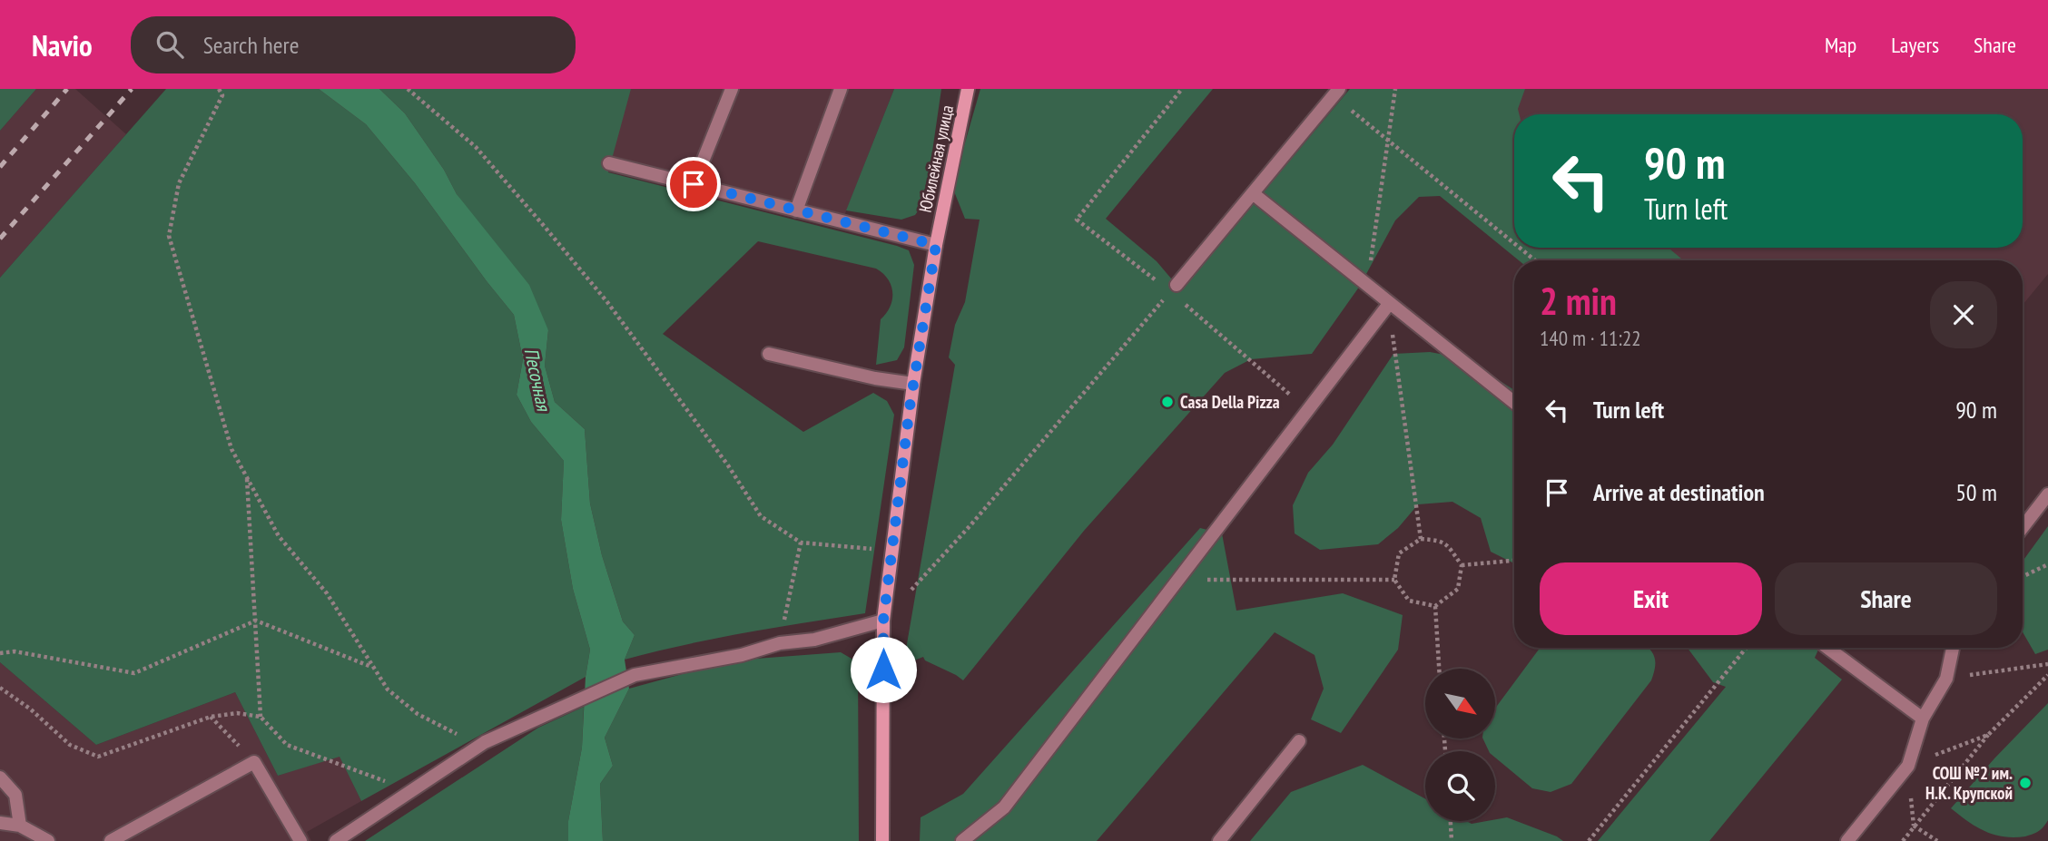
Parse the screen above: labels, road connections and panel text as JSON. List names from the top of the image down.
{
  "streets": {
    "street": ["Юбилейная улица"]
  },
  "water": ["Песочная"],
  "places": ["Casa Della Pizza", "СОШ №2 им. Н.К. Крупской"],
  "north": "bottom right",
  "page": {
    "header": "Navio",
    "search": "Search here",
    "nav": ["Map", "Layers", "Share"],
    "turn": ["90 m", "Turn left"],
    "heading": ["2 min", "140 m · 11:22"],
    "list": [
      {
        "name": "Turn left",
        "value": "90 m"
      },
      {
        "name": "Arrive at destination",
        "value": "50 m"
      }
    ],
    "buttons": ["Exit", "Share"]
  }
}
